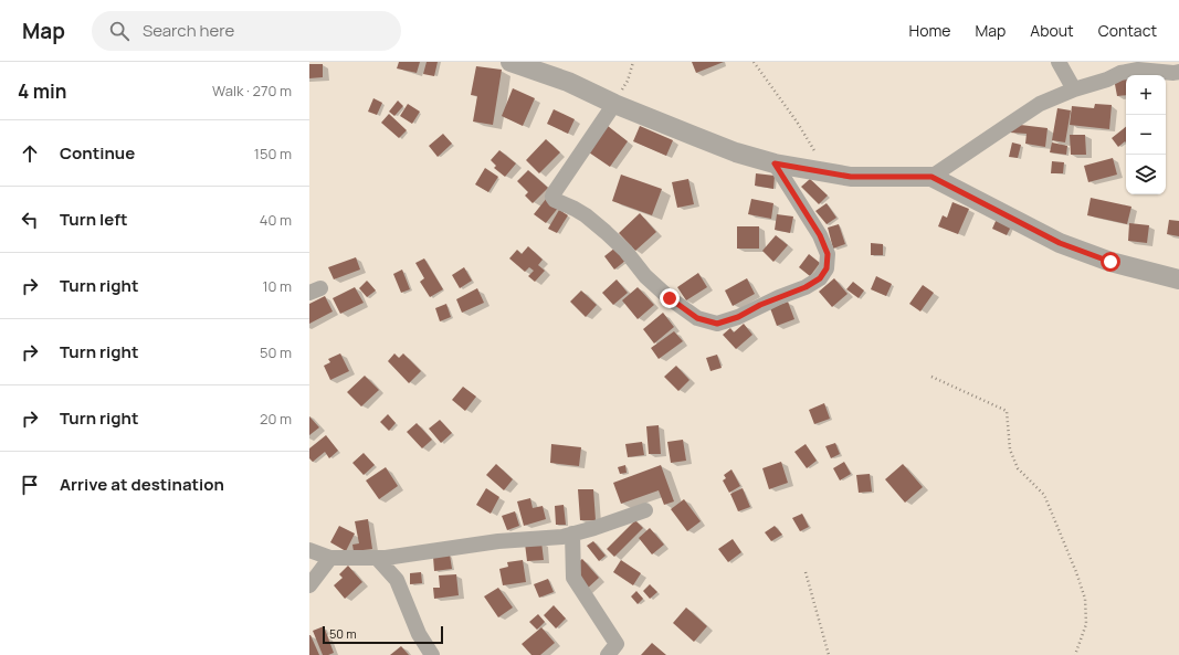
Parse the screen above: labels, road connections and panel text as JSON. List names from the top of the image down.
{
  "scale_bar": "50 m",
  "page": {
    "header": "Map",
    "search": "Search here",
    "nav": [
      "Home",
      "Map",
      "About",
      "Contact"
    ],
    "heading": ["4 min", "Walk · 270 m"],
    "map_buttons": ["+", "−"],
    "list": [
      ["Continue", "150 m"],
      ["Turn left", "40 m"],
      ["Turn right", "10 m"],
      ["Turn right", "50 m"],
      ["Turn right", "20 m"],
      "Arrive at destination"
    ],
    "scale": "50 m"
  }
}
